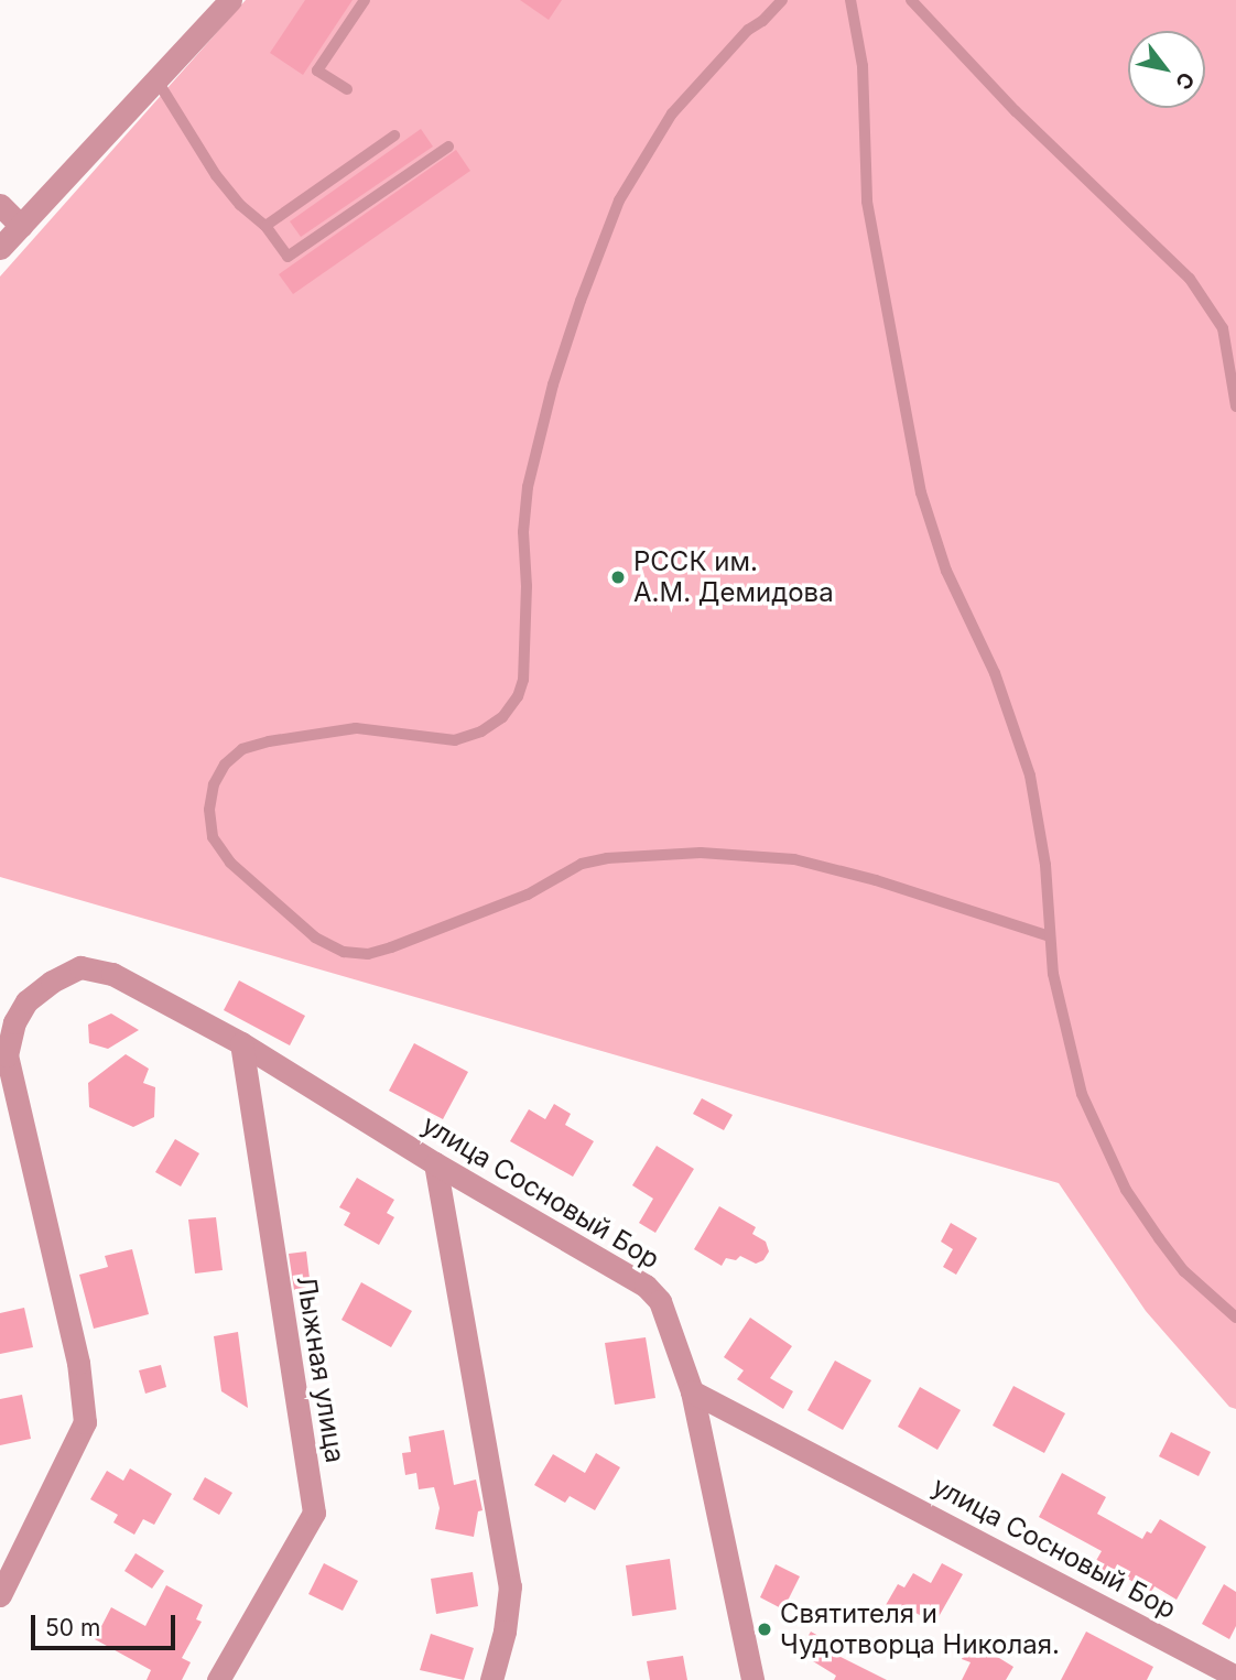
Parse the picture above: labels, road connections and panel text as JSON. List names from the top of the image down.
{
  "streets": {
    "street": ["улица Сосновый Бор", "Лыжная улица"]
  },
  "crossings": [
    ["улица Сосновый Бор", "Лыжная улица"]
  ],
  "places": ["РССК им. А.М. Демидова", "Святителя и Чудотворца Николая."],
  "scale_bar": "50 m",
  "north": "bottom right"
}
